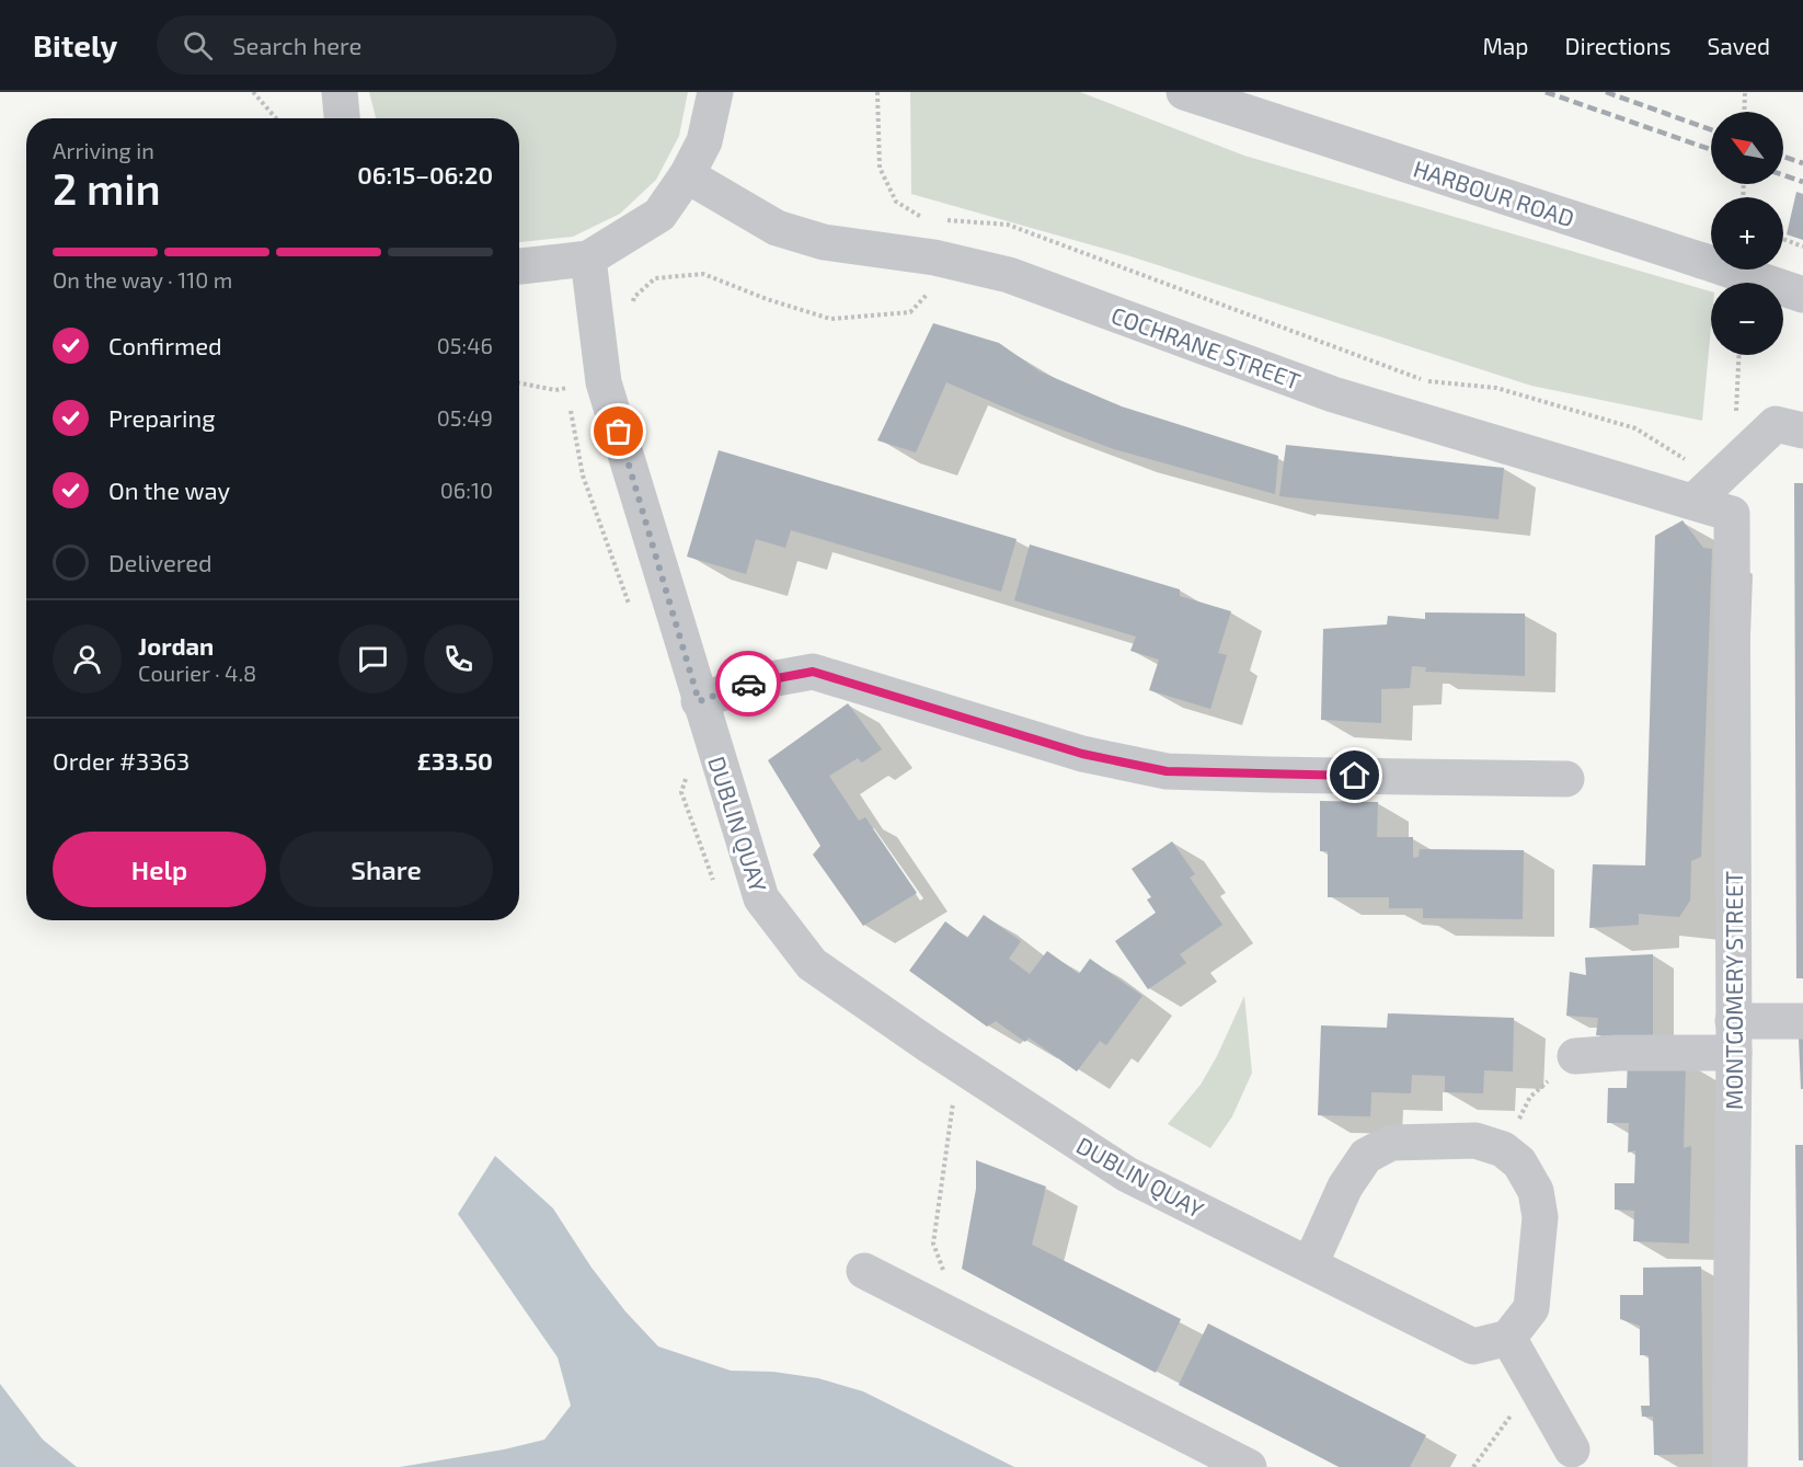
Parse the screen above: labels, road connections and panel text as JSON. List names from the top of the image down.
{
  "streets": {
    "street": [
      "HARBOUR ROAD",
      "COCHRANE STREET",
      "DUBLIN QUAY",
      "MONTGOMERY STREET"
    ]
  },
  "crossings": [
    ["COCHRANE STREET", "MONTGOMERY STREET"]
  ],
  "north": "top left",
  "page": {
    "header": "Bitely",
    "search": "Search here",
    "nav": ["Map", "Directions", "Saved"],
    "map_buttons": ["+", "−"],
    "heading": ["2 min", "Arriving in", "06:15–06:20"],
    "panel": [
      "Jordan",
      "Courier · 4.8",
      "Order #3363",
      "£33.50"
    ],
    "bar": "On the way · 110 m",
    "list": [
      ["Confirmed", "05:46"],
      ["Preparing", "05:49"],
      ["On the way", "06:10"],
      "Delivered"
    ],
    "buttons": ["Help", "Share"]
  }
}
